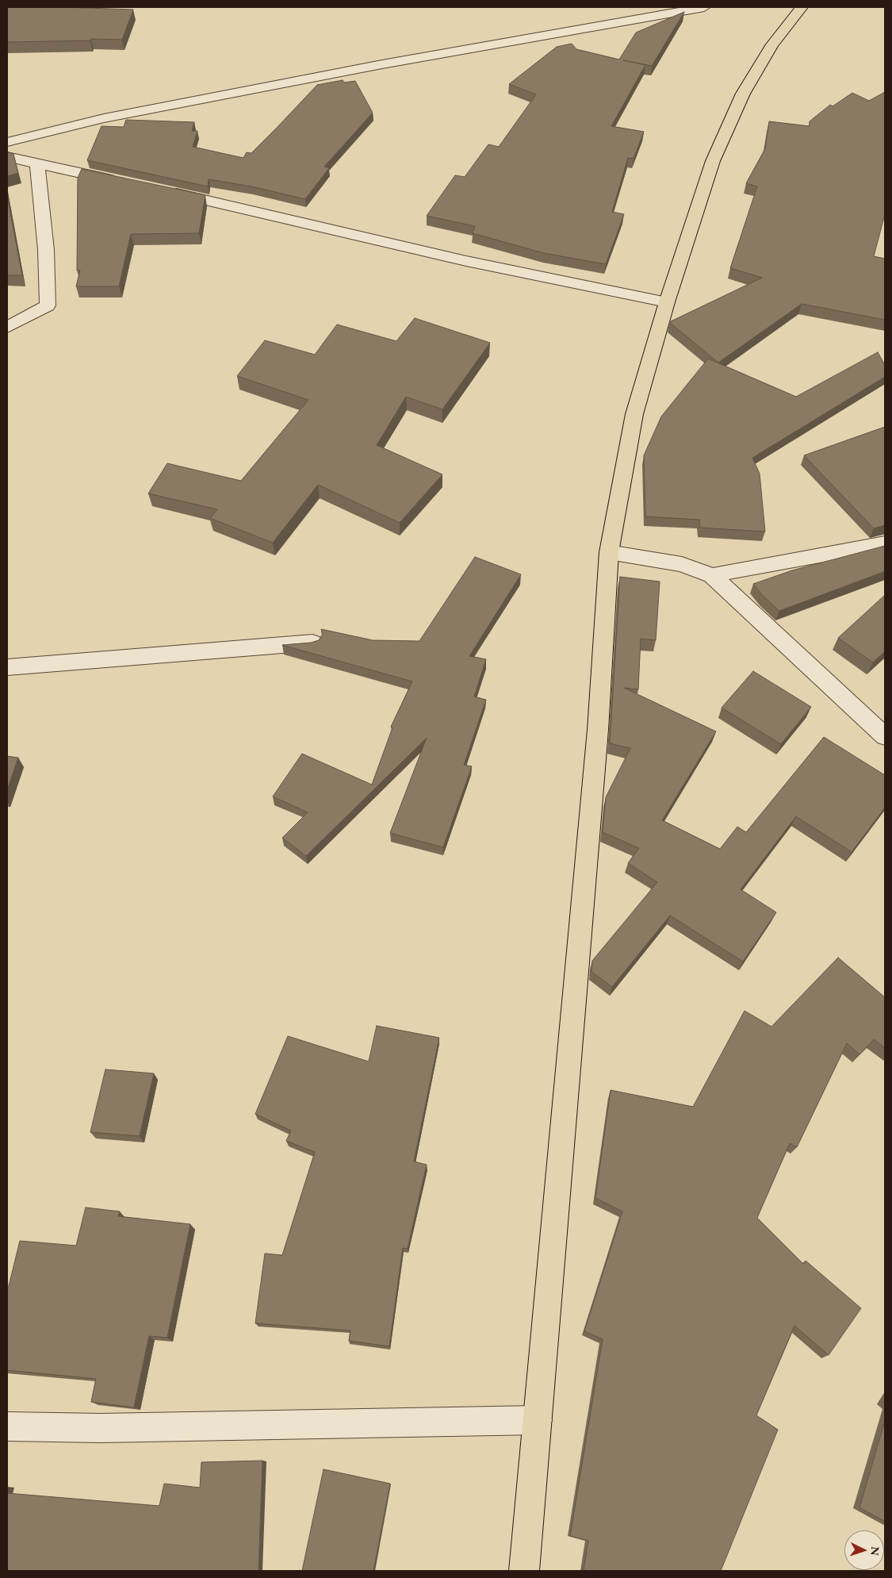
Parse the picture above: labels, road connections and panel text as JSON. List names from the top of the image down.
{
  "north": "right"
}
